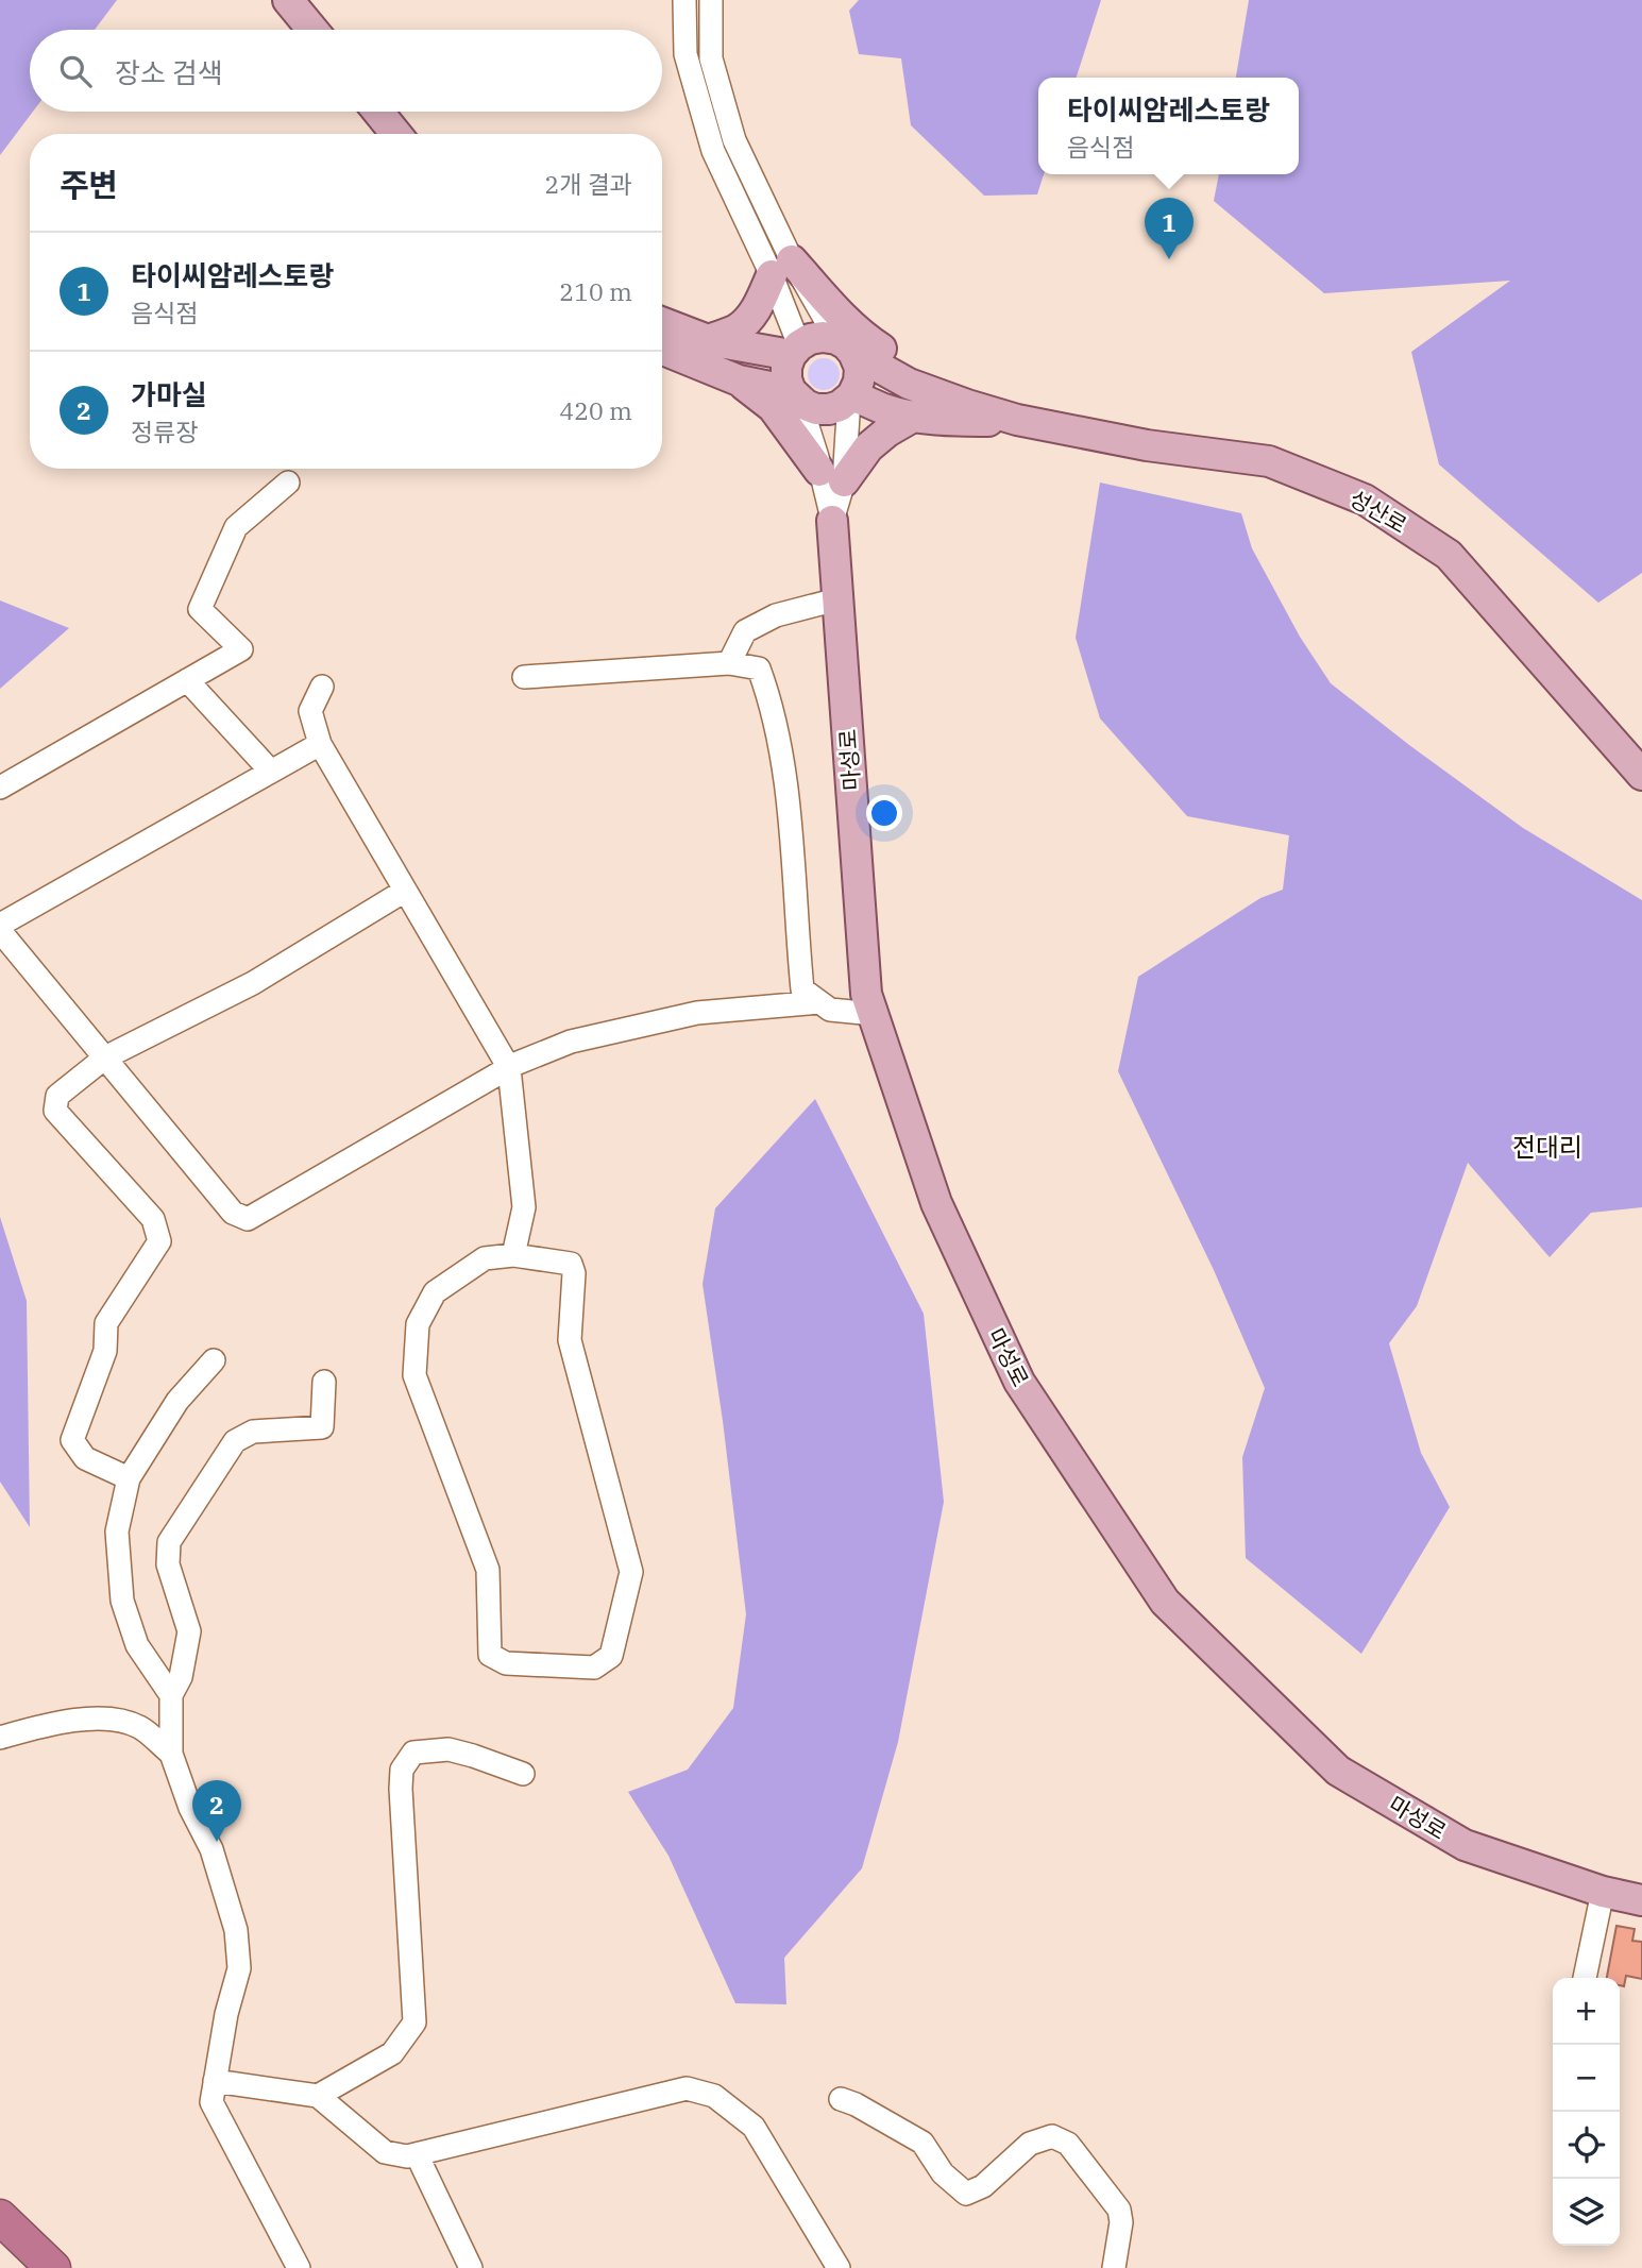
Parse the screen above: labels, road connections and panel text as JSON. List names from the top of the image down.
{
  "streets": {
    "main road": ["성산로", "마성로"]
  },
  "districts": ["전대리"],
  "page": {
    "search": "장소 검색",
    "popup": ["타이씨암레스토랑", "음식점"],
    "heading": ["주변", "2개 결과"],
    "pins": ["1", "2"],
    "list": [
      {
        "mark": "1",
        "name": "타이씨암레스토랑",
        "note": "음식점",
        "value": "210 m"
      },
      {
        "mark": "2",
        "name": "가마실",
        "note": "정류장",
        "value": "420 m"
      }
    ],
    "map_buttons": ["+", "−"]
  }
}
